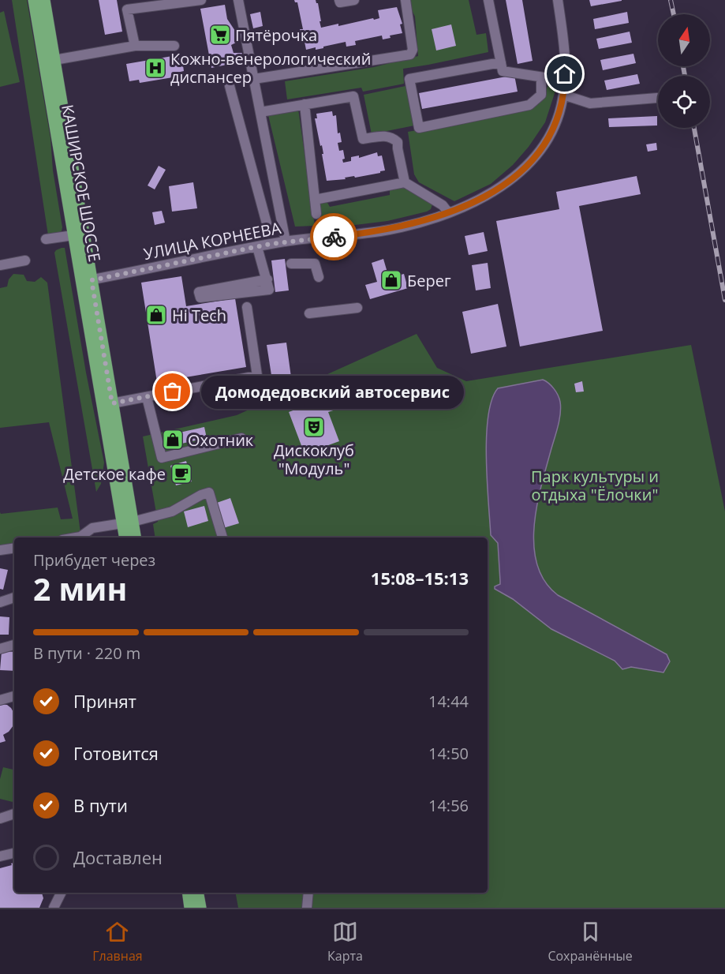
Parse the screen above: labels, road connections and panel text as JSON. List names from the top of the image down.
{
  "streets": {
    "main road": ["КАШИРСКОЕ ШОССЕ"],
    "street": ["УЛИЦА КОРНЕЕВА"]
  },
  "crossings": [
    ["КАШИРСКОЕ ШОССЕ", "УЛИЦА КОРНЕЕВА"]
  ],
  "parks": ["Парк культуры и отдыха \"Ёлочки\""],
  "places": {
    "supermarket": ["Пятёрочка"],
    "hospital": ["Кожно-венерологический диспансер"],
    "shop": ["Берег", "Hi Tech", "Охотник"],
    "other": ["Домодедовский автосервис"],
    "theatre": ["Дискоклуб \"Модуль\""],
    "cafe": ["Детское кафе"]
  },
  "north": "top",
  "page": {
    "bubble": "Домодедовский автосервис",
    "heading": ["2 мин", "Прибудет через", "15:08–15:13"],
    "bar": "В пути · 220 m",
    "list": [
      ["Принят", "14:44"],
      ["Готовится", "14:50"],
      ["В пути", "14:56"],
      "Доставлен"
    ],
    "tabs": ["Главная", "Карта", "Сохранённые"]
  }
}
